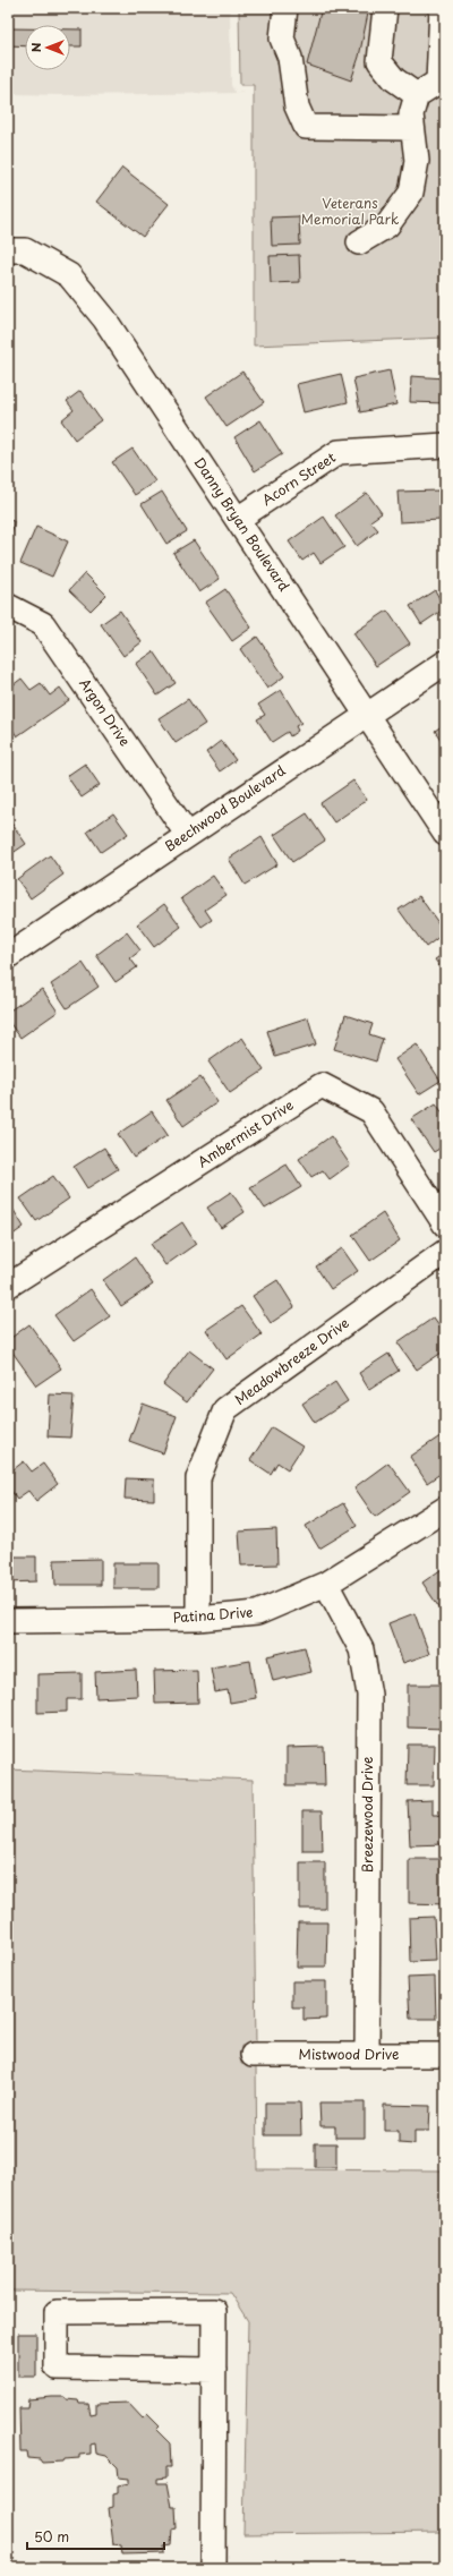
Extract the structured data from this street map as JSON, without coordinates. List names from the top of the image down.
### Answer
{
  "streets": {
    "street": [
      "Acorn Street",
      "Danny Bryan Boulevard",
      "Argon Drive",
      "Beechwood Boulevard",
      "Ambermist Drive",
      "Meadowbreeze Drive",
      "Patina Drive",
      "Breezewood Drive",
      "Mistwood Drive"
    ]
  },
  "crossings": [
    ["Acorn Street", "Danny Bryan Boulevard"],
    ["Danny Bryan Boulevard", "Beechwood Boulevard"],
    ["Argon Drive", "Beechwood Boulevard"],
    ["Meadowbreeze Drive", "Patina Drive"],
    ["Patina Drive", "Breezewood Drive"],
    ["Breezewood Drive", "Mistwood Drive"]
  ],
  "parks": ["Veterans Memorial Park"],
  "scale_bar": "50 m",
  "north": "left"
}
